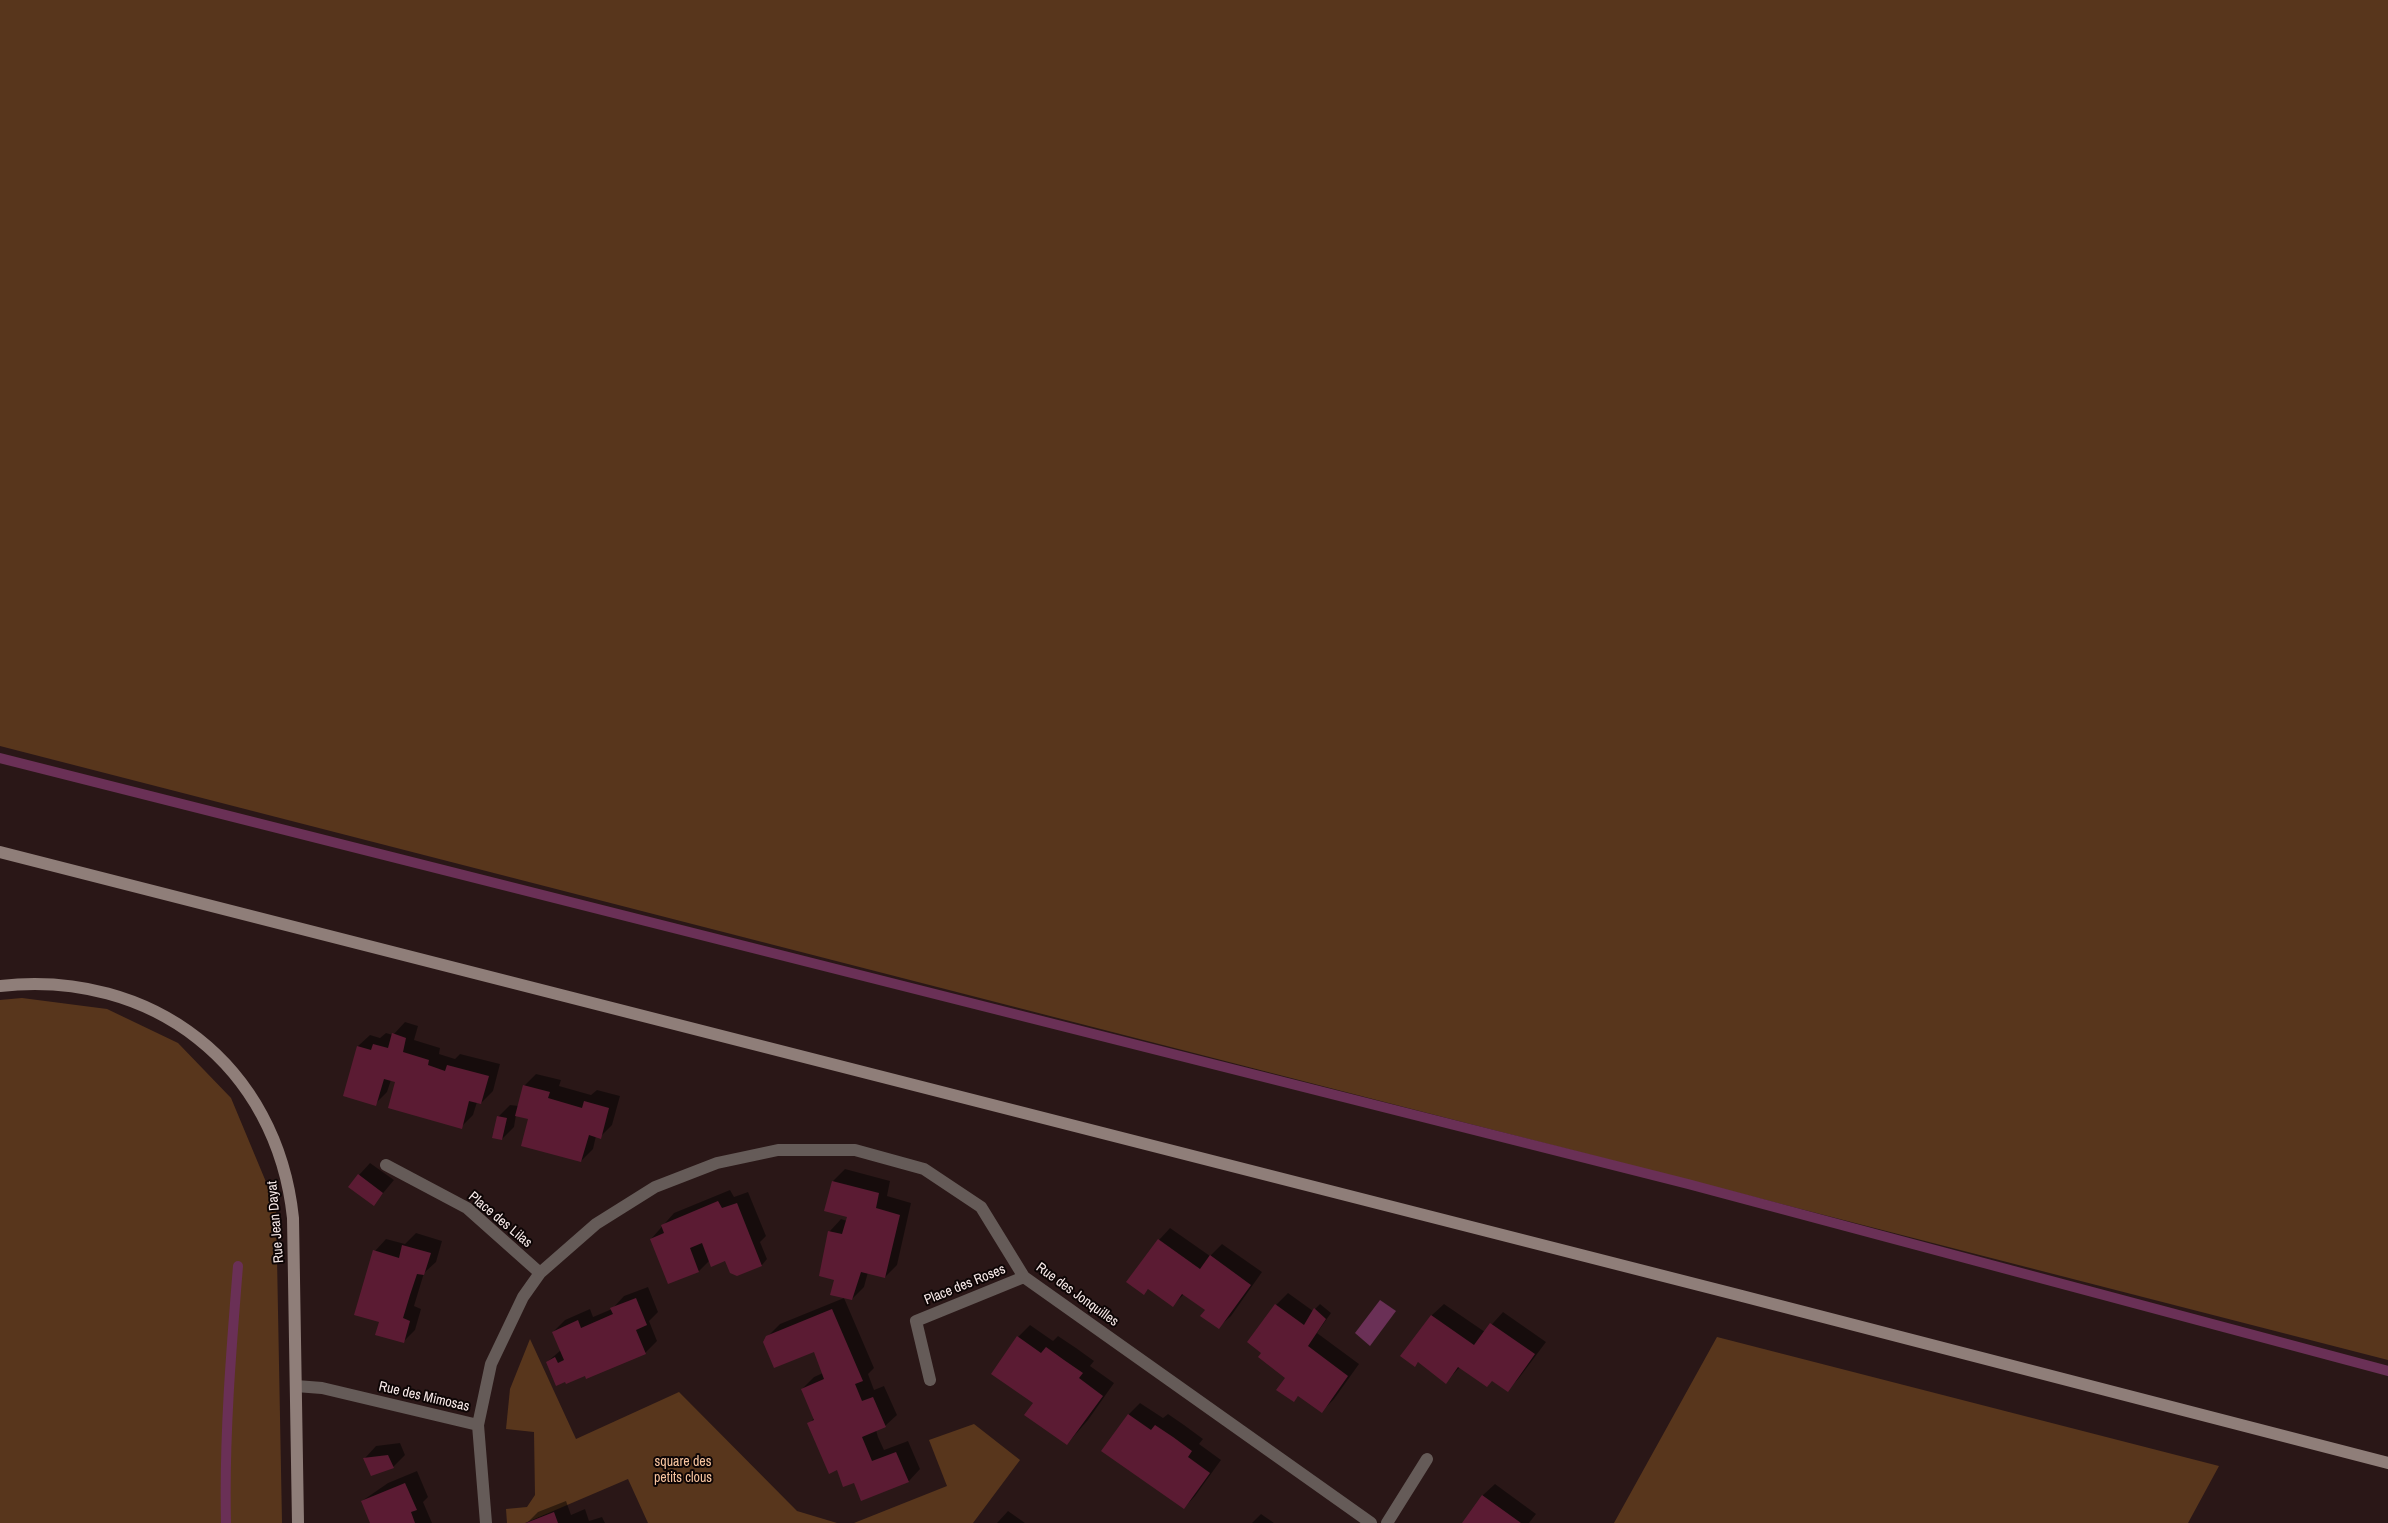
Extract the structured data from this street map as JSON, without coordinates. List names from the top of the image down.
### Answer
{
  "streets": {
    "main road": ["Rue Jean Dayat"],
    "street": [
      "Place des Lilas",
      "Place des Roses",
      "Rue des Jonquilles",
      "Rue des Mimosas"
    ]
  },
  "crossings": [
    ["Place des Lilas", "Rue des Jonquilles"],
    ["Rue Jean Dayat", "Rue des Mimosas"],
    ["Place des Roses", "Rue des Jonquilles"],
    ["Rue des Jonquilles", "Rue des Mimosas"]
  ],
  "parks": ["square des petits clous"]
}
